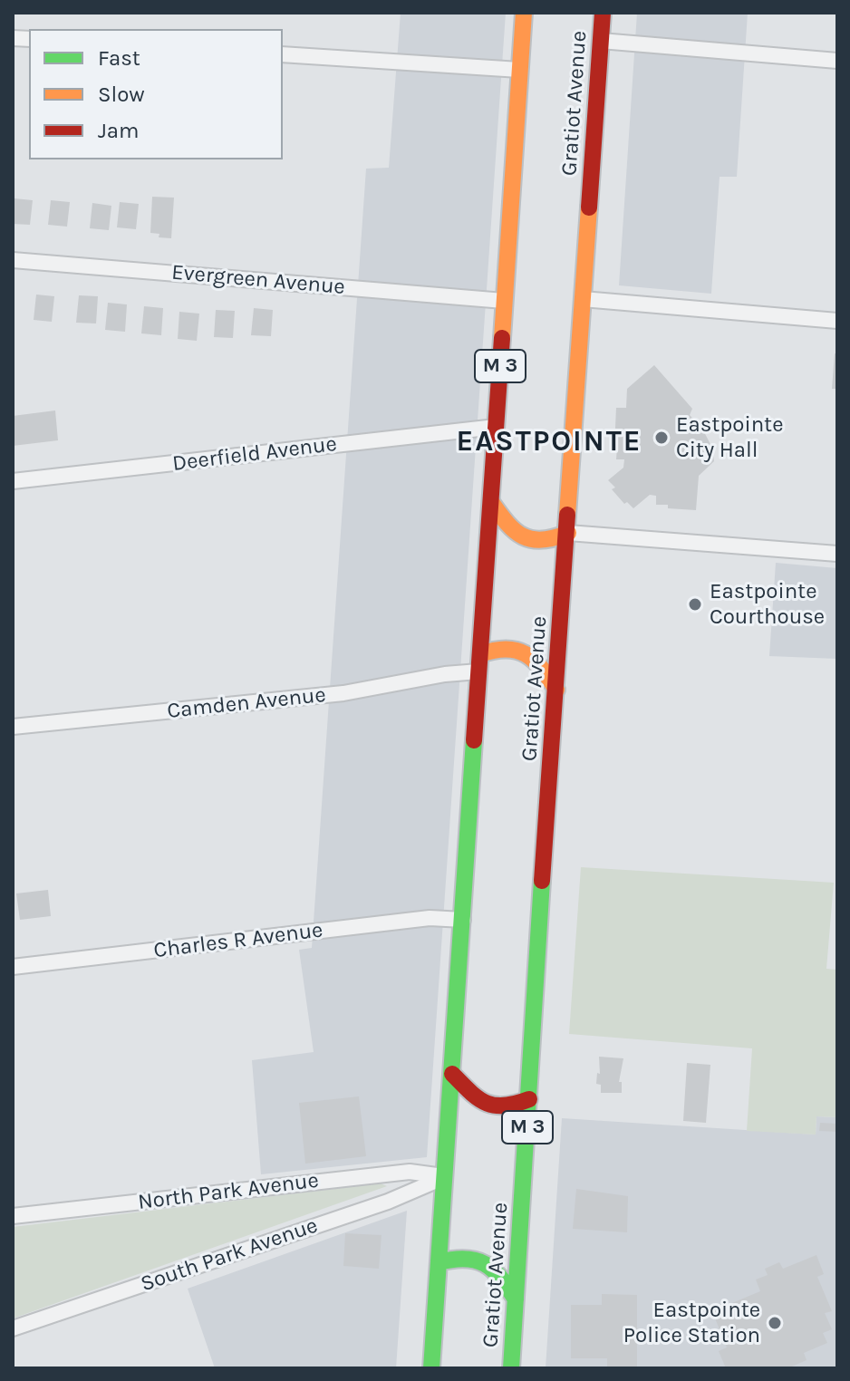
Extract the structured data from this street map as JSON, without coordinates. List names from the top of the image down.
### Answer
{
  "streets": {
    "main road": ["Gratiot Avenue", "M 3"],
    "street": [
      "Evergreen Avenue",
      "Deerfield Avenue",
      "Camden Avenue",
      "Charles R Avenue",
      "North Park Avenue",
      "South Park Avenue"
    ]
  },
  "crossings": [
    ["Evergreen Avenue", "M 3"],
    ["M 3", "Deerfield Avenue"],
    ["M 3", "Camden Avenue"],
    ["M 3", "Charles R Avenue"],
    ["M 3", "North Park Avenue"],
    ["M 3", "South Park Avenue"],
    ["North Park Avenue", "South Park Avenue"]
  ],
  "districts": ["EASTPOINTE"],
  "places": ["Eastpointe City Hall", "Eastpointe Courthouse", "Eastpointe Police Station"],
  "legend": ["Fast", "Slow", "Jam"]
}
